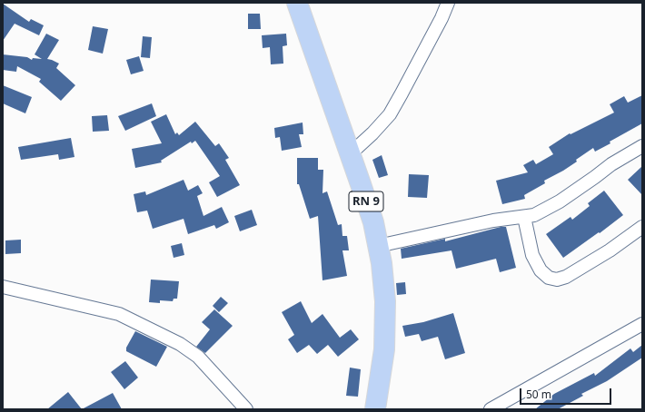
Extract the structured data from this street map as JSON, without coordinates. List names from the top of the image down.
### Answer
{
  "streets": {
    "main road": ["RN 9"]
  },
  "scale_bar": "50 m"
}
